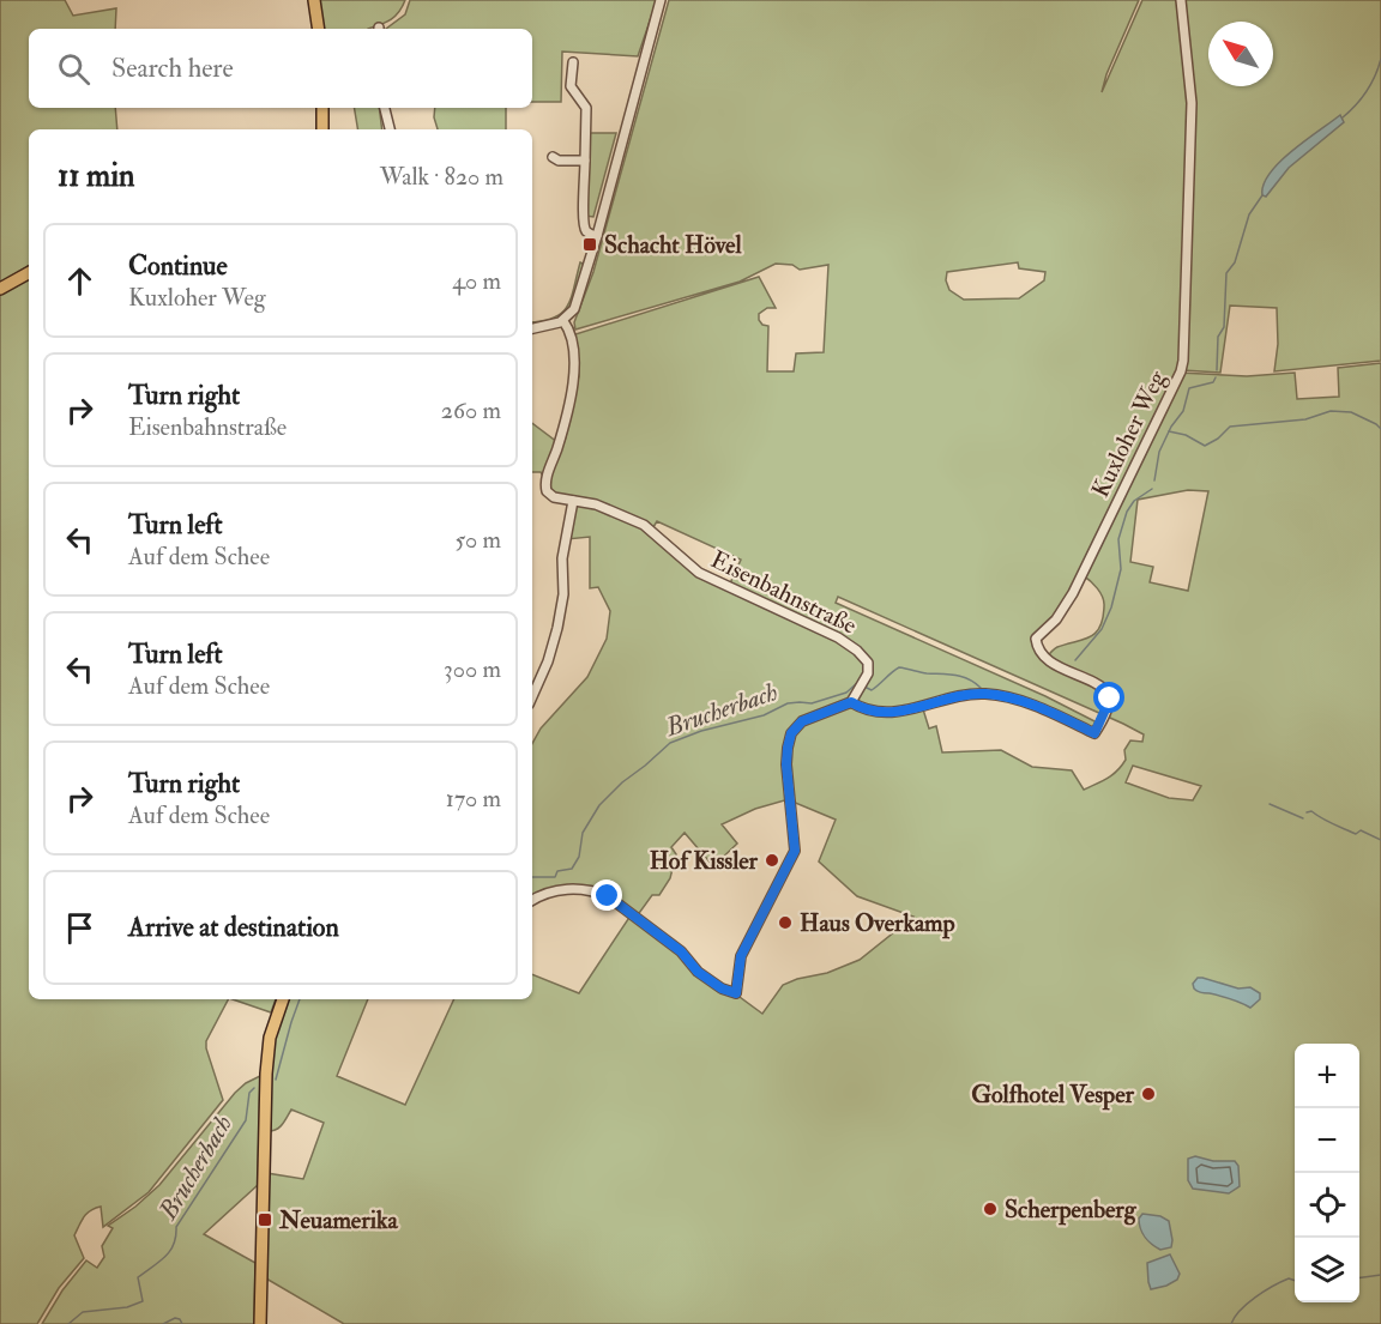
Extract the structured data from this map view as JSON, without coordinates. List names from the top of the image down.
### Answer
{
  "streets": {
    "street": ["Kuxloher Weg", "Eisenbahnstraße"]
  },
  "crossings": [
    ["Kuxloher Weg", "Eisenbahnstraße"]
  ],
  "water": ["Brucherbach"],
  "places": {
    "transit": ["Schacht Hövel", "Neuamerika"],
    "other": [
      "Hof Kissler",
      "Haus Overkamp",
      "Golfhotel Vesper",
      "Scherpenberg"
    ]
  },
  "north": "top left",
  "page": {
    "search": "Search here",
    "heading": ["11 min", "Walk · 820 m"],
    "list": [
      ["Continue", "Kuxloher Weg", "40 m"],
      ["Turn right", "Eisenbahnstraße", "260 m"],
      ["Turn left", "Auf dem Schee", "50 m"],
      ["Turn left", "Auf dem Schee", "300 m"],
      ["Turn right", "Auf dem Schee", "170 m"],
      "Arrive at destination"
    ],
    "map_buttons": ["+", "−"]
  }
}
